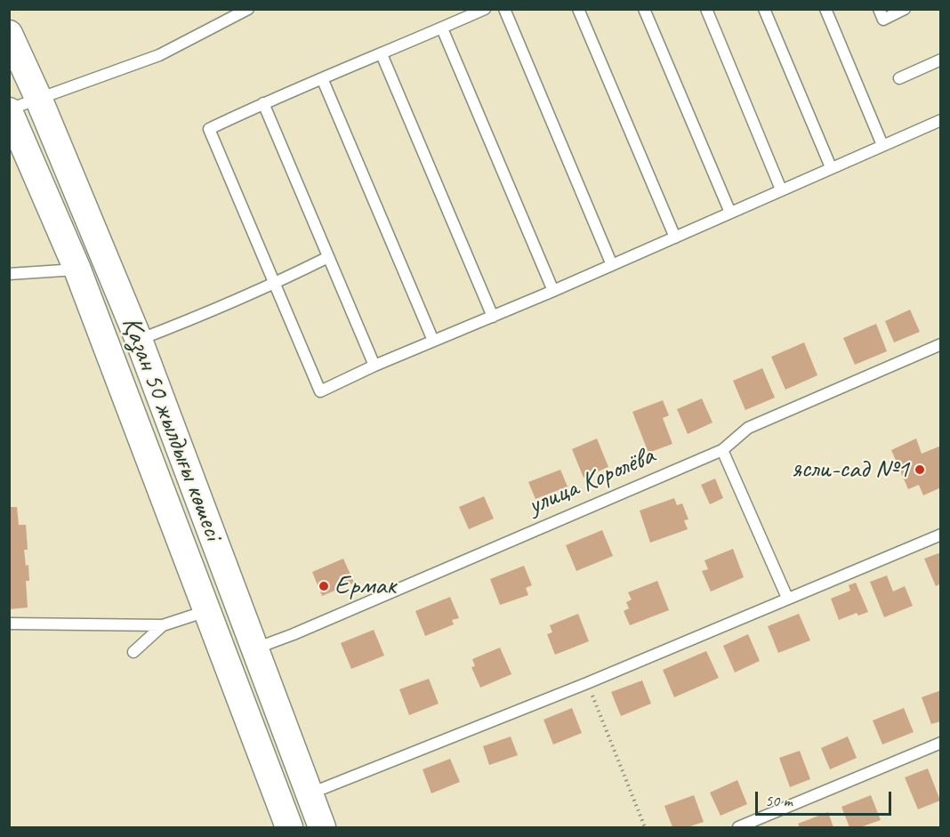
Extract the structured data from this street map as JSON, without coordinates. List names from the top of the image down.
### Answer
{
  "streets": {
    "street": ["Қазан 50 жылдығы көшесі"],
    "lane": ["улица Королёва"]
  },
  "crossings": [
    ["Қазан 50 жылдығы көшесі", "улица Королёва"]
  ],
  "places": ["ясли-сад №1", "Ермак"],
  "scale_bar": "50 m"
}
